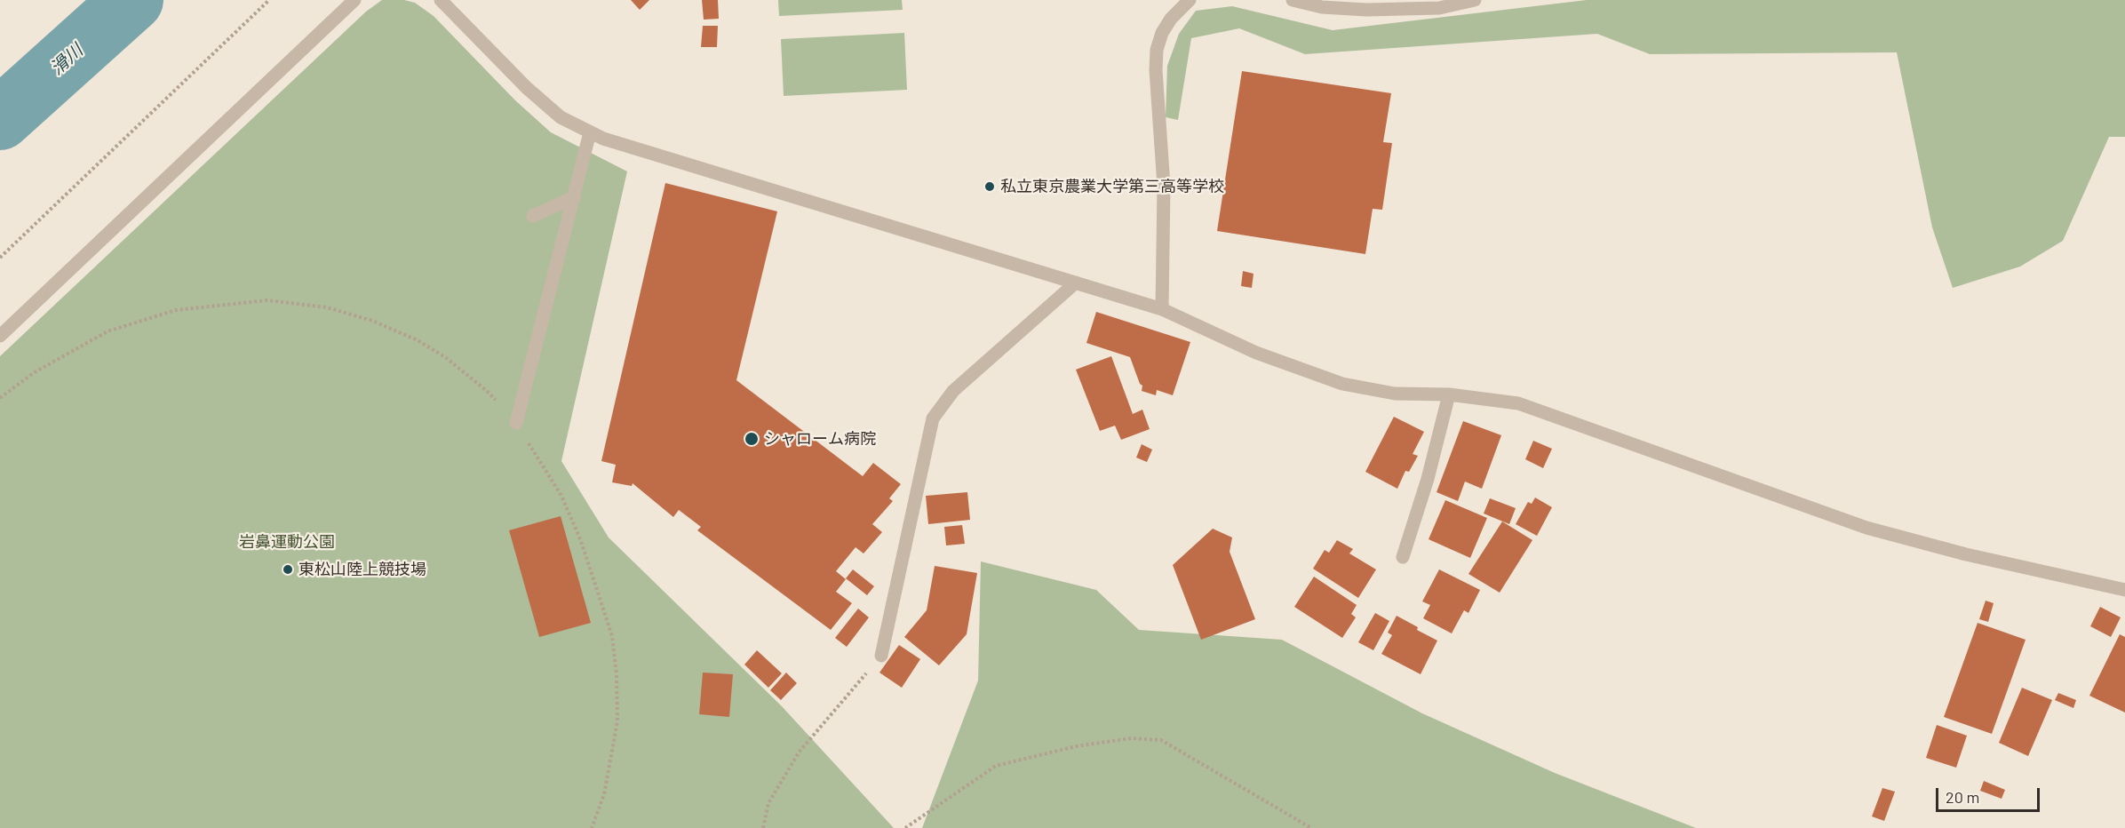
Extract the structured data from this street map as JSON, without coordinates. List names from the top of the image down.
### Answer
{
  "water": ["滑川"],
  "parks": ["岩鼻運動公園"],
  "places": ["私立東京農業大学第三高等学校", "シャローム病院", "東松山陸上競技場"],
  "scale_bar": "20 m"
}
